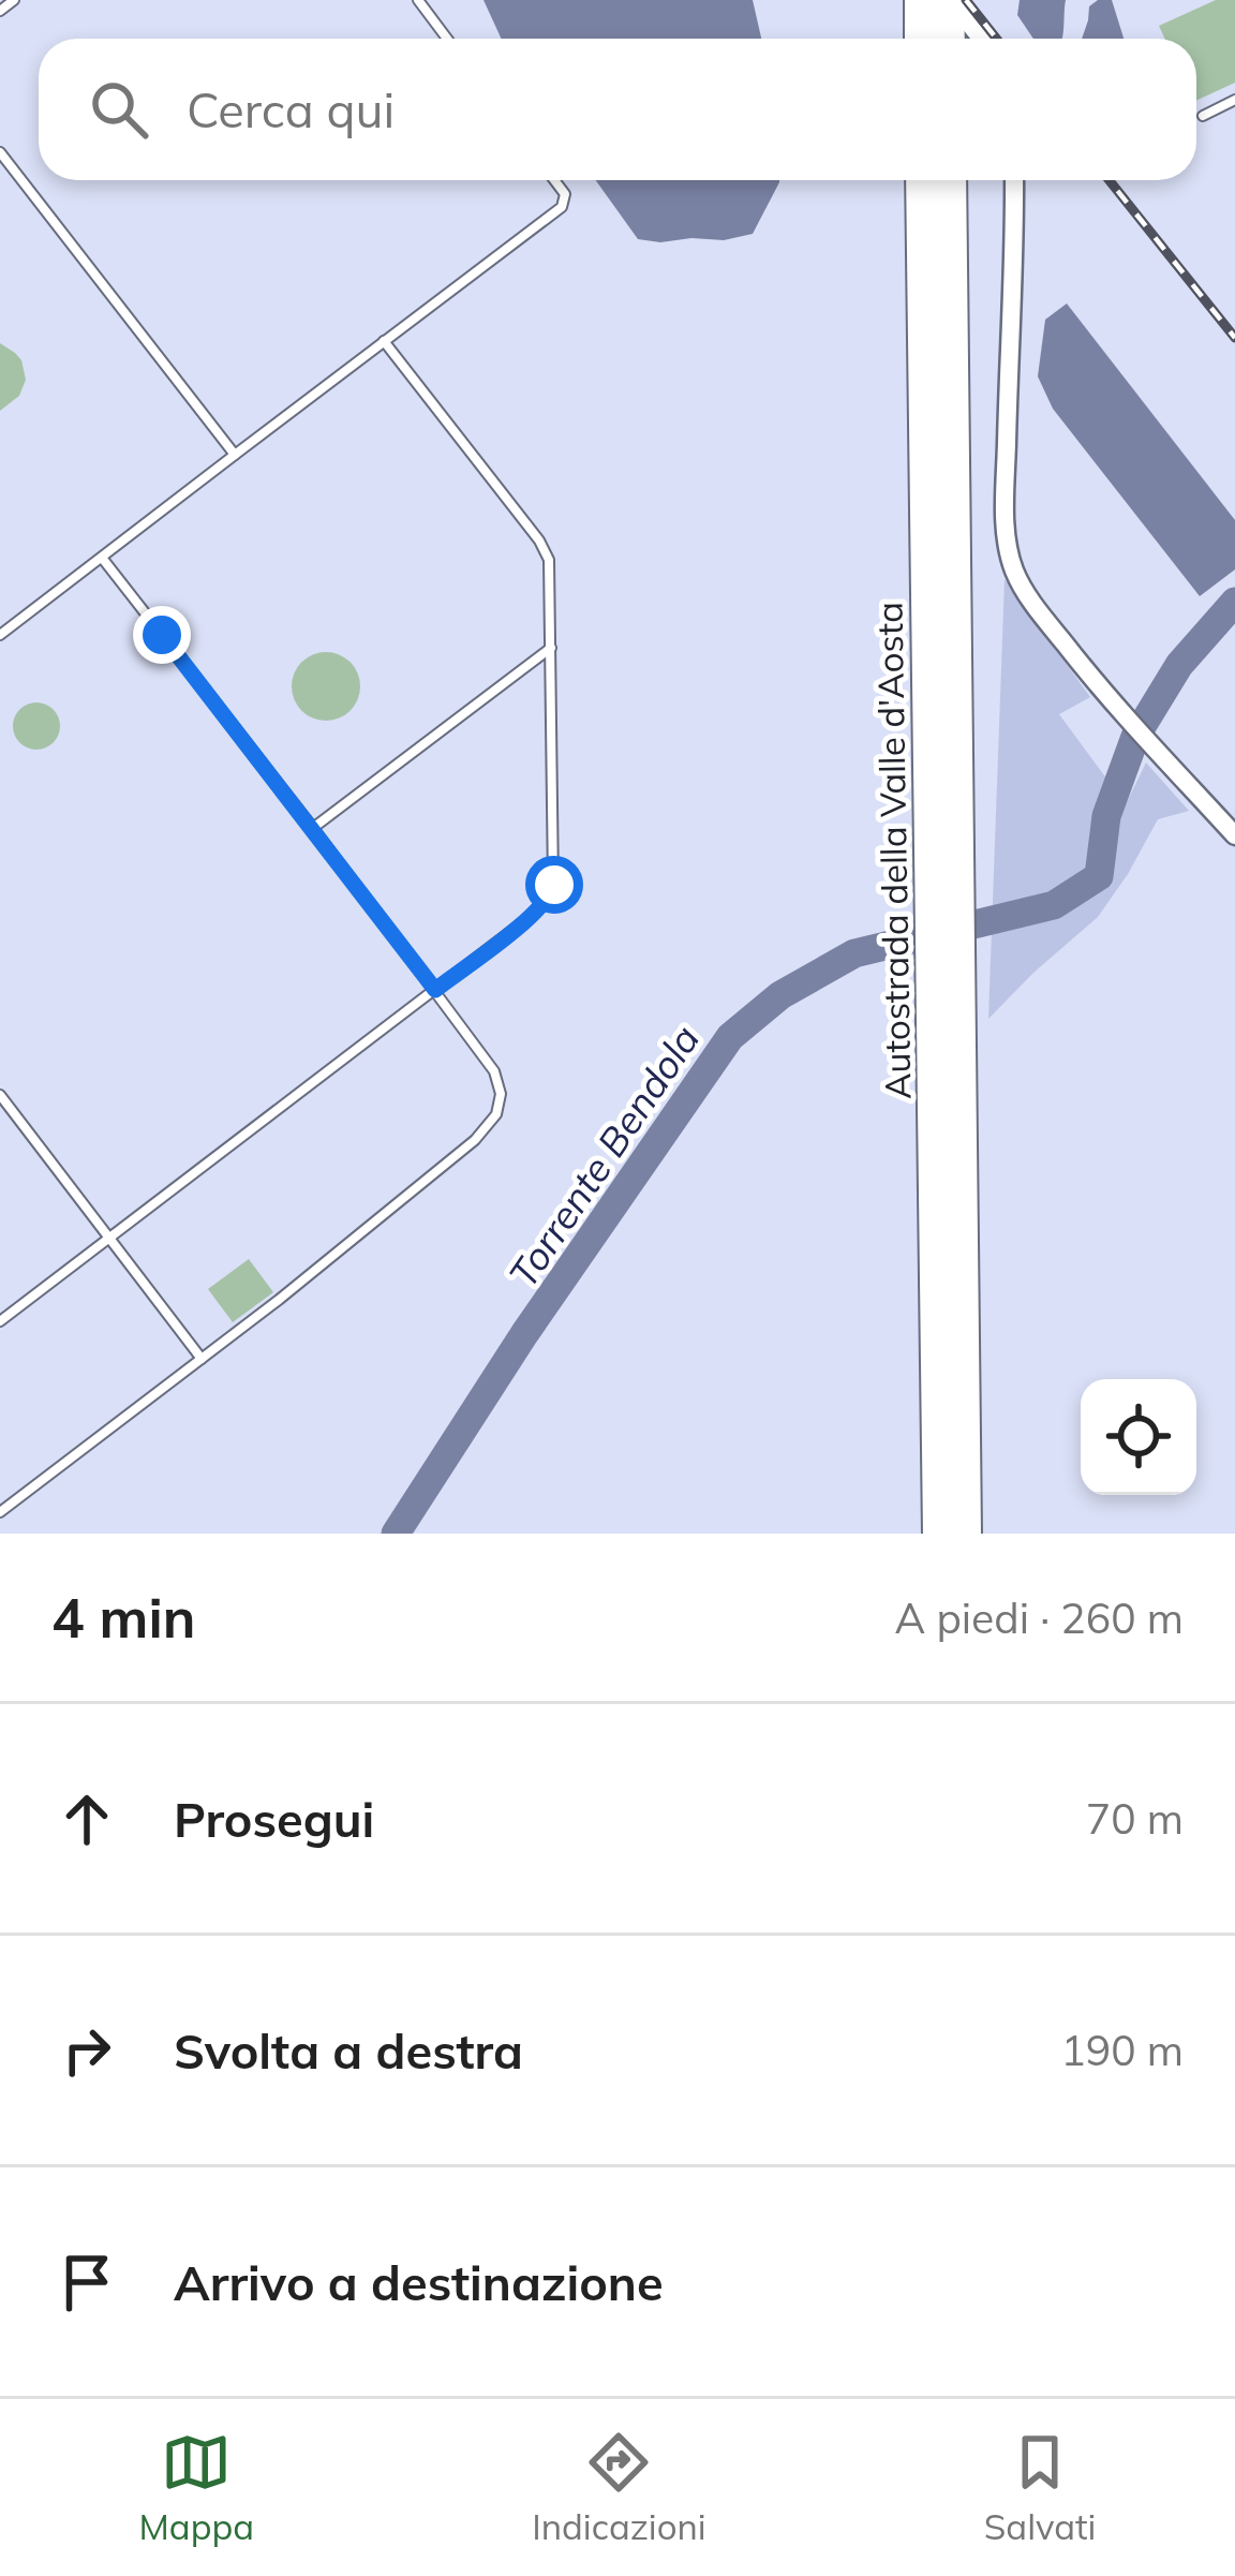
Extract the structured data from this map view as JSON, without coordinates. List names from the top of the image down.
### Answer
{
  "streets": {
    "highway": ["Autostrada della Valle d'Aosta"]
  },
  "water": ["Torrente Bendola"],
  "page": {
    "search": "Cerca qui",
    "heading": ["4 min", "A piedi · 260 m"],
    "list": [
      ["Prosegui", "70 m"],
      ["Svolta a destra", "190 m"],
      "Arrivo a destinazione"
    ],
    "nav": ["Mappa", "Indicazioni", "Salvati"]
  }
}
